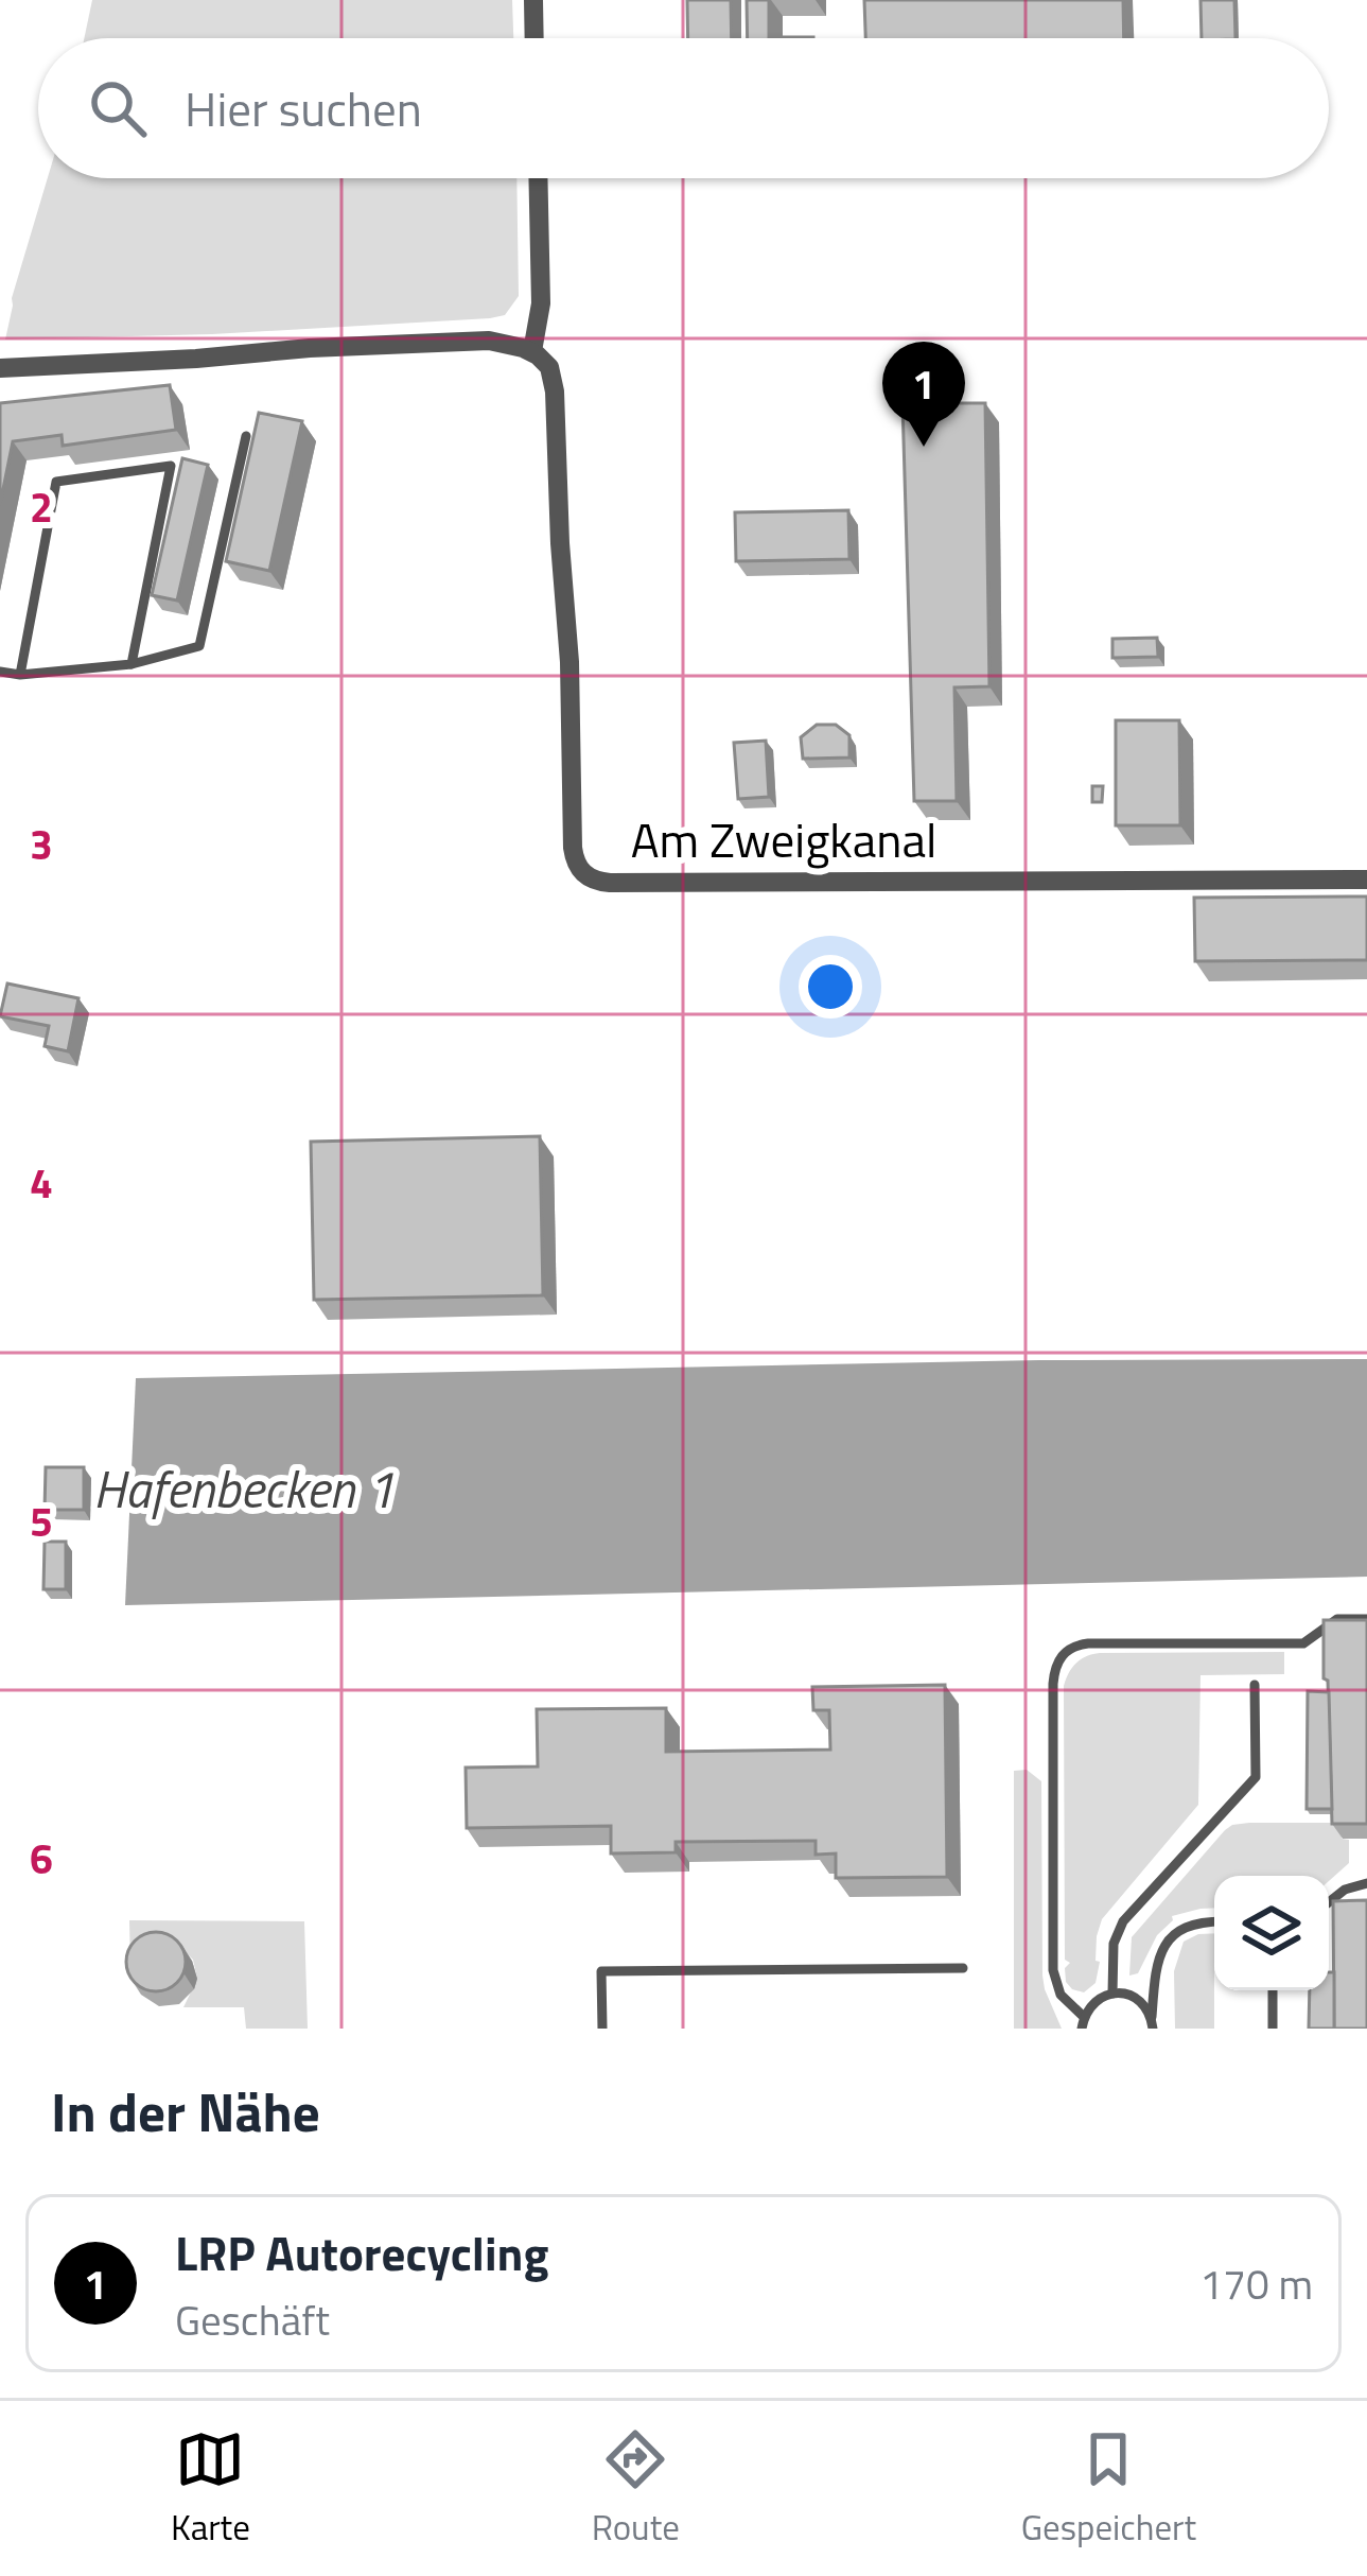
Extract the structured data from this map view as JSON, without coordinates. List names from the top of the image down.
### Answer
{
  "streets": {
    "street": ["Am Zweigkanal"]
  },
  "water": ["Hafenbecken 1"],
  "page": {
    "search": "Hier suchen",
    "pins": "1",
    "heading": "In der Nähe",
    "list": [
      {
        "mark": "1",
        "name": "LRP Autorecycling",
        "note": "Geschäft",
        "value": "170 m"
      }
    ],
    "nav": ["Karte", "Route", "Gespeichert"]
  },
  "grid": {
    "rows": [
      "2",
      "3",
      "4",
      "5",
      "6"
    ]
  }
}
